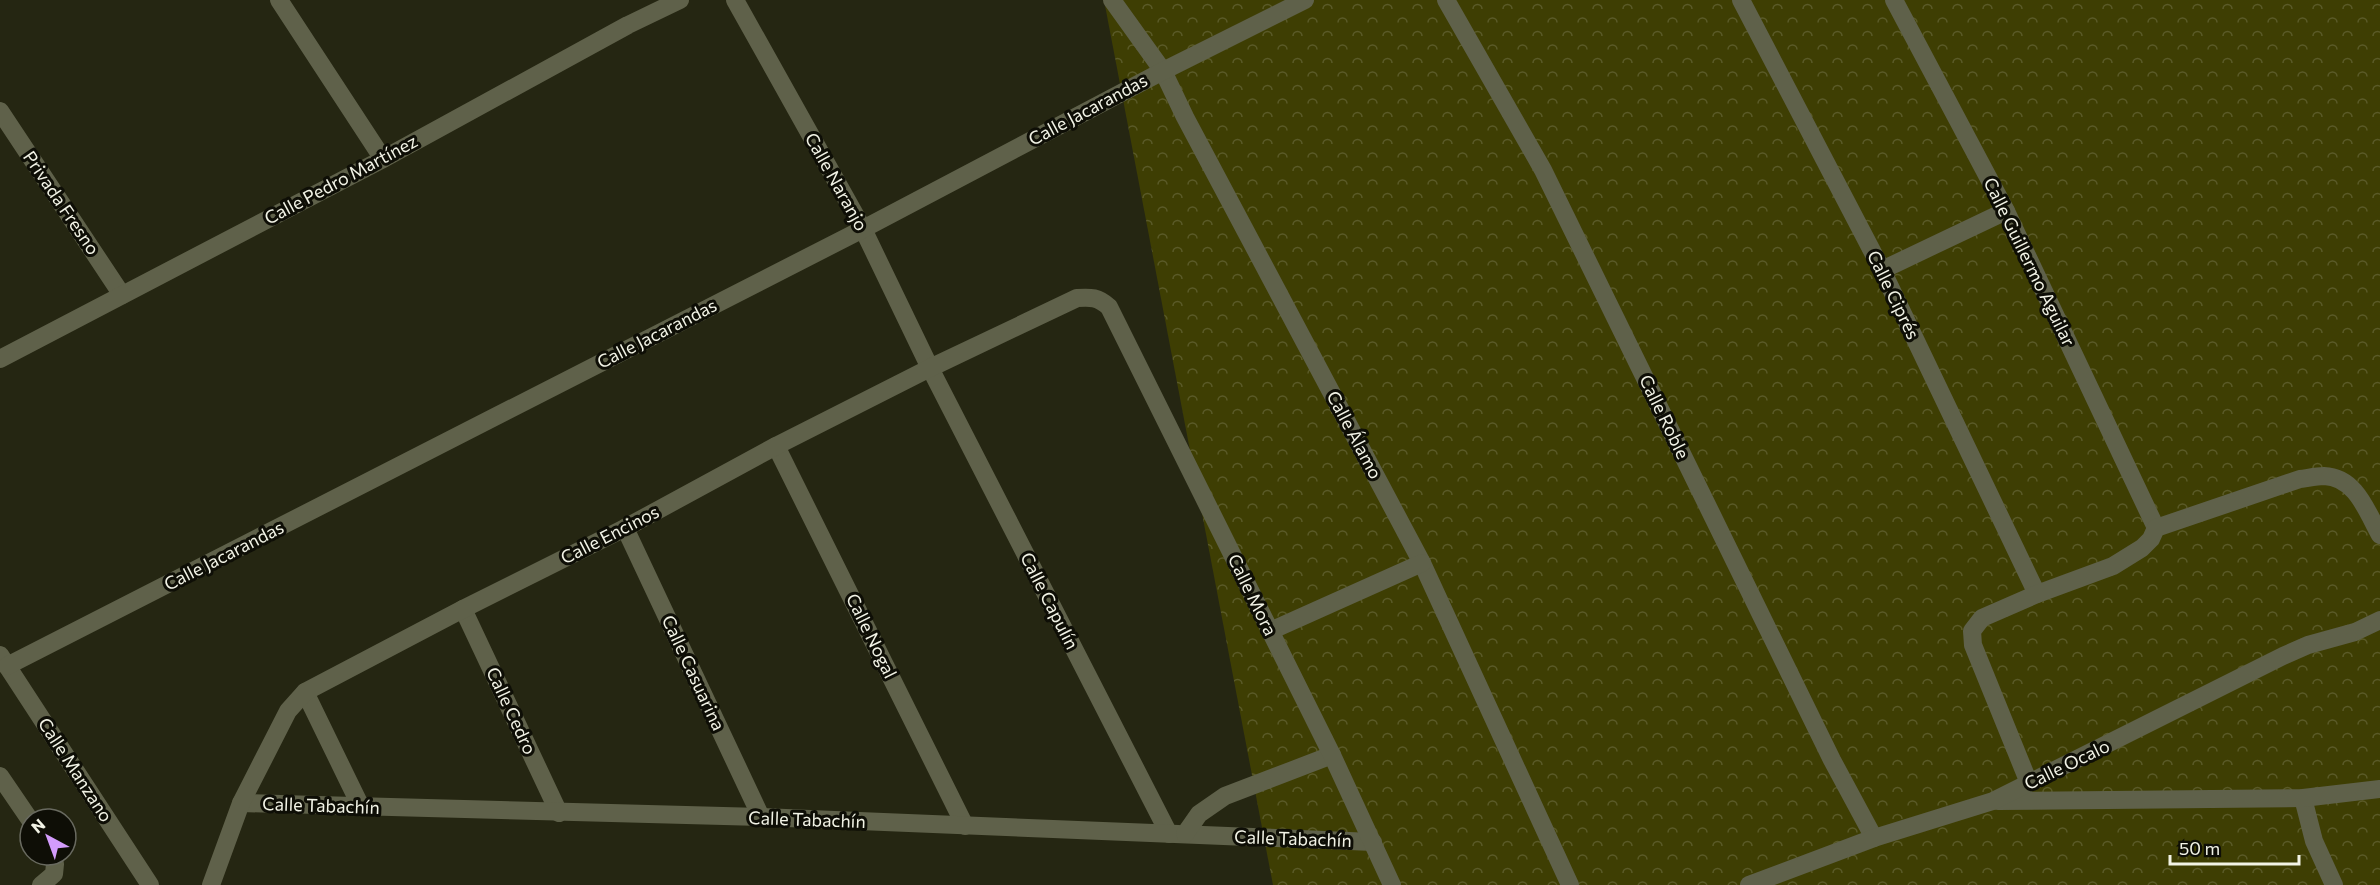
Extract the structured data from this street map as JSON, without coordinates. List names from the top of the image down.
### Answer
{
  "streets": {
    "street": [
      "Calle Jacarandas",
      "Calle Pedro Martínez",
      "Calle Naranjo",
      "Privada Fresno",
      "Calle Guillermo Aguilar",
      "Calle Ciprés",
      "Calle Roble",
      "Calle Álamo",
      "Calle Encinos",
      "Calle Mora",
      "Calle Capulín",
      "Calle Nogal",
      "Calle Casuarina",
      "Calle Cedro",
      "Calle Ocalo",
      "Calle Manzano",
      "Calle Tabachín"
    ]
  },
  "crossings": [
    ["Calle Jacarandas", "Calle Naranjo"],
    ["Calle Jacarandas", "Calle Álamo"],
    ["Calle Jacarandas", "Calle Manzano"],
    ["Calle Pedro Martínez", "Privada Fresno"],
    ["Calle Naranjo", "Calle Encinos"],
    ["Calle Naranjo", "Calle Capulín"],
    ["Calle Roble", "Calle Ocalo"],
    ["Calle Encinos", "Calle Mora"],
    ["Calle Encinos", "Calle Capulín"],
    ["Calle Encinos", "Calle Nogal"],
    ["Calle Encinos", "Calle Casuarina"],
    ["Calle Encinos", "Calle Cedro"],
    ["Calle Encinos", "Calle Tabachín"],
    ["Calle Mora", "Calle Tabachín"],
    ["Calle Capulín", "Calle Tabachín"],
    ["Calle Nogal", "Calle Tabachín"],
    ["Calle Casuarina", "Calle Tabachín"],
    ["Calle Cedro", "Calle Tabachín"]
  ],
  "scale_bar": "50 m",
  "north": "top left"
}
